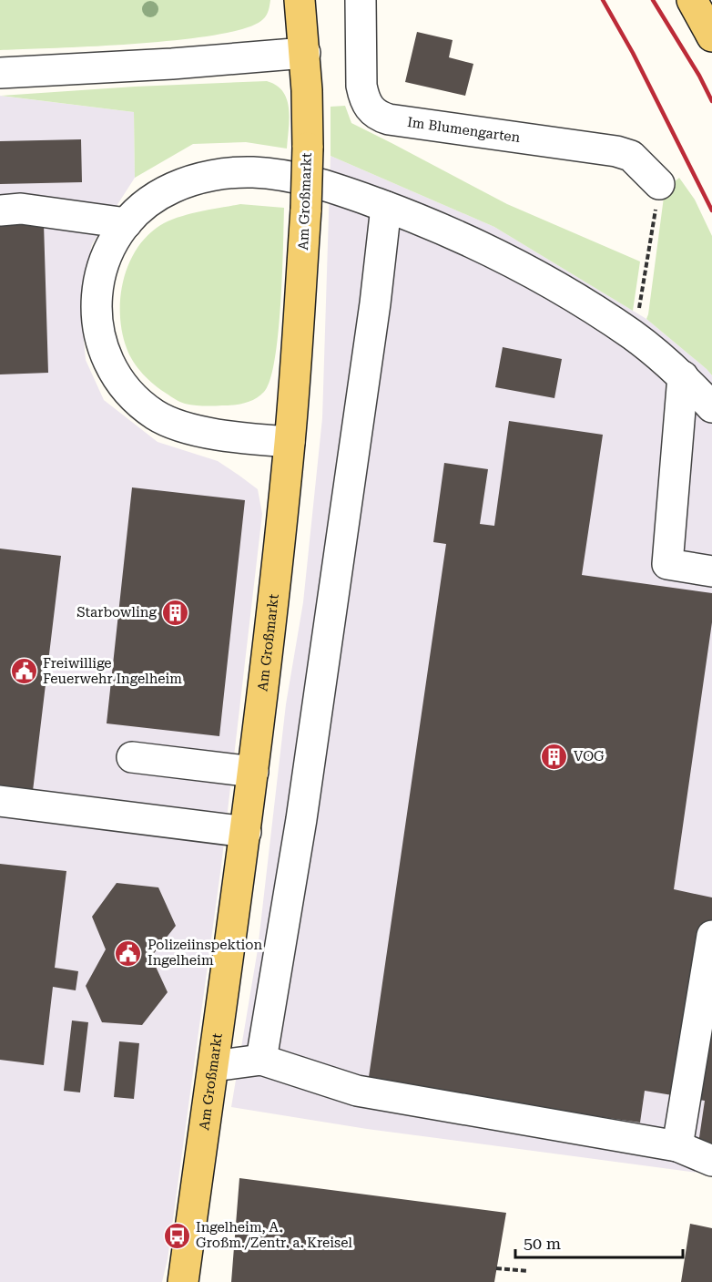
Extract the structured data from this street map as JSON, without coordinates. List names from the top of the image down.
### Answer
{
  "streets": {
    "main road": ["Am Großmarkt"],
    "street": ["Im Blumengarten"]
  },
  "places": {
    "building": ["Starbowling", "VOG"],
    "public building": ["Freiwillige Feuerwehr Ingelheim", "Polizeiinspektion Ingelheim"],
    "bus stop": ["Ingelheim, A. Großm./Zentr. a. Kreisel"]
  },
  "scale_bar": "50 m"
}
